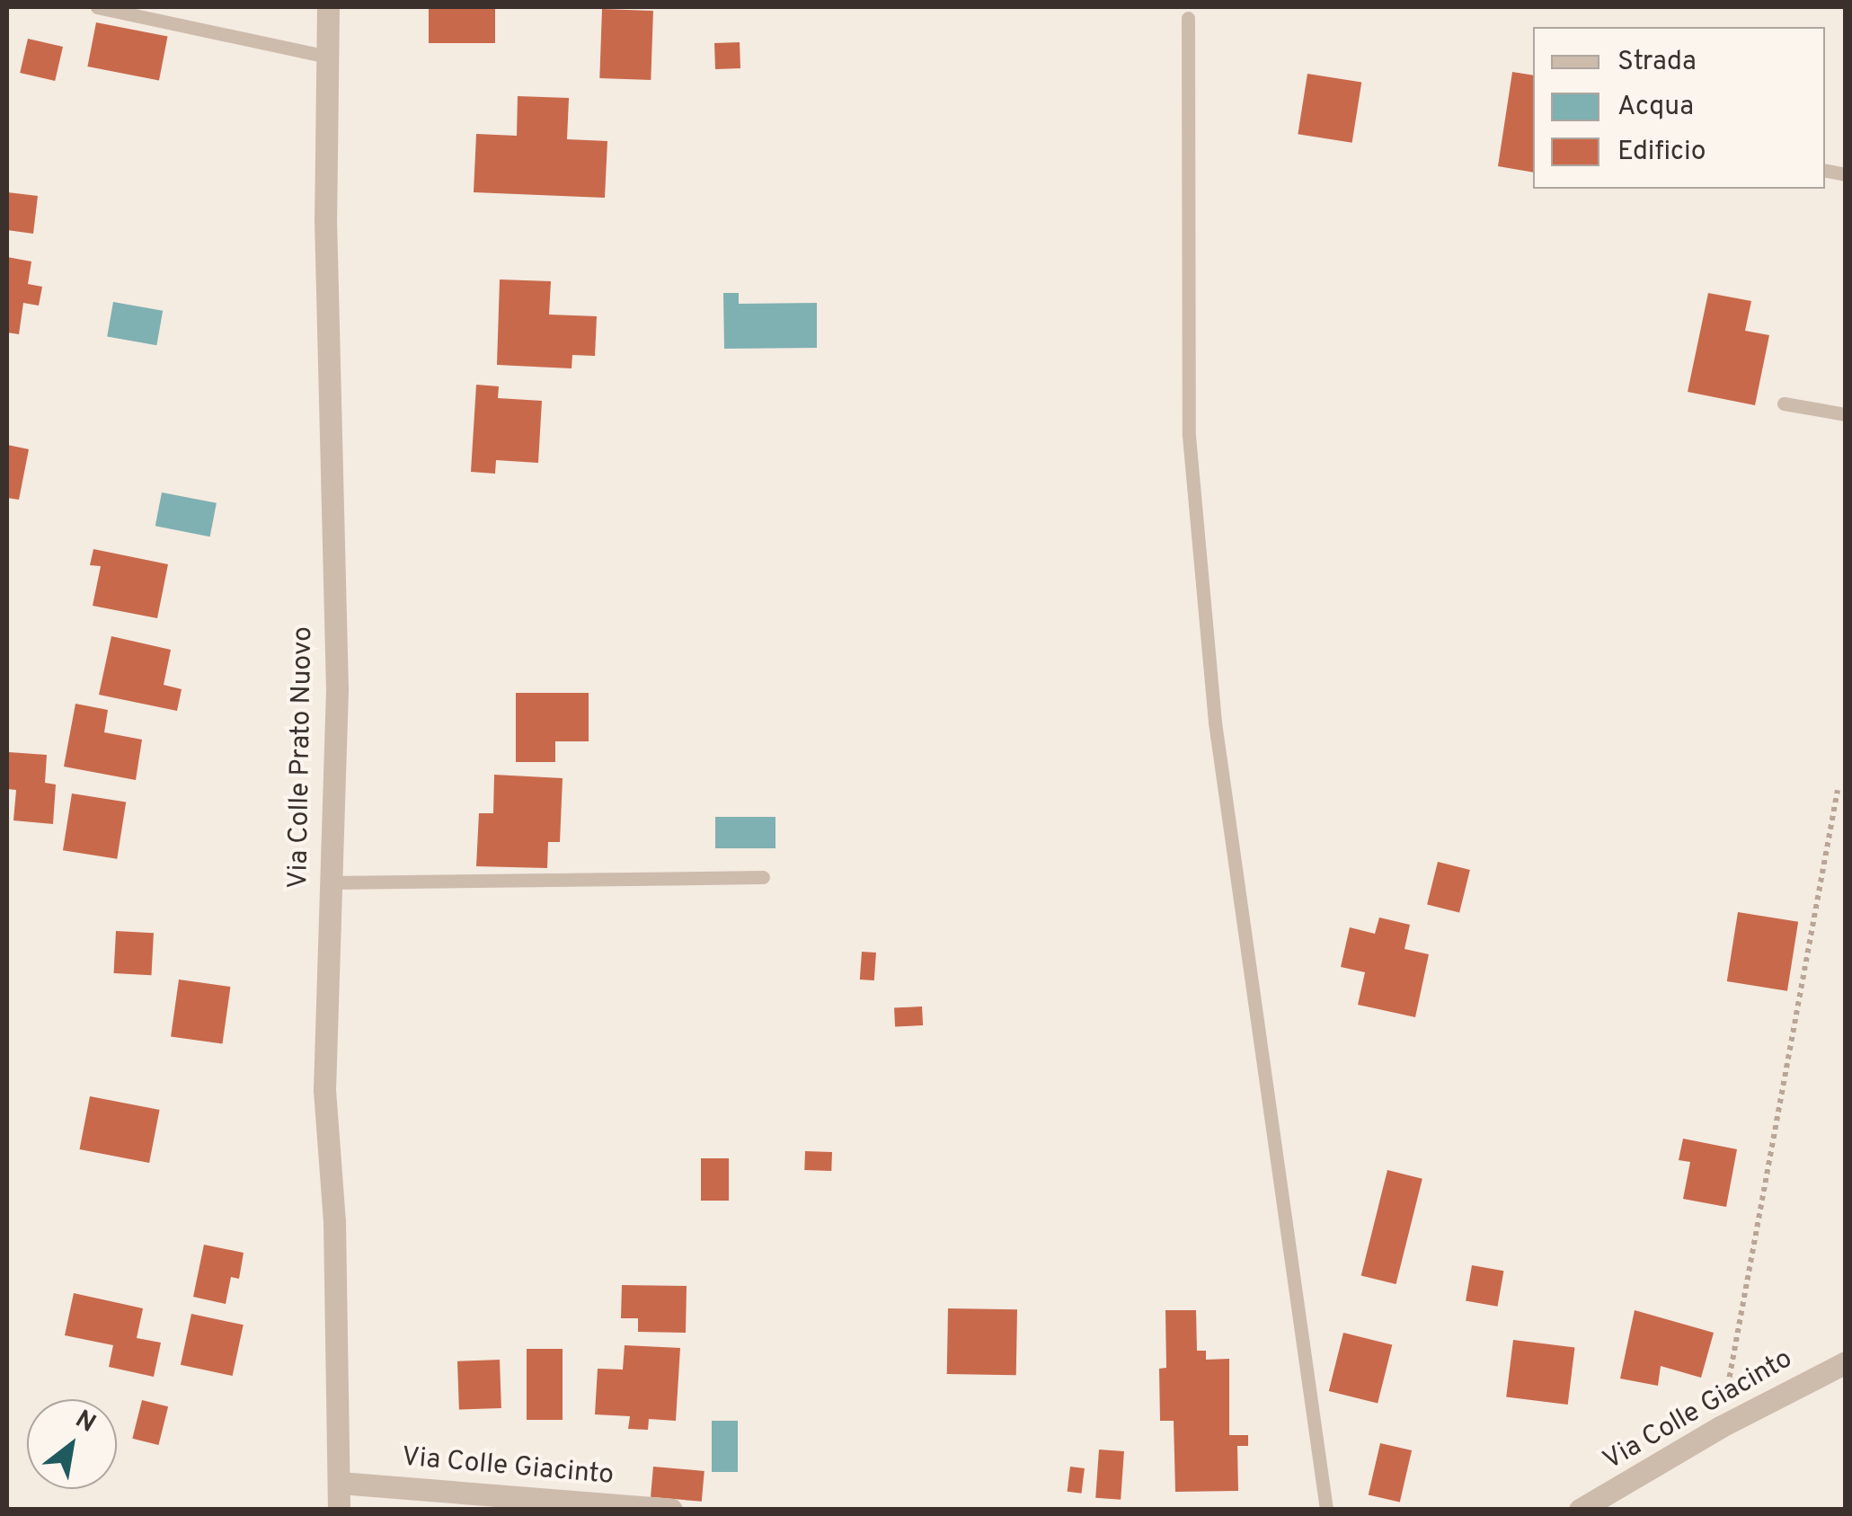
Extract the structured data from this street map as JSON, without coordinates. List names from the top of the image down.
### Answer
{
  "streets": {
    "street": ["Via Colle Prato Nuovo", "Via Colle Giacinto"]
  },
  "crossings": [
    ["Via Colle Prato Nuovo", "Via Colle Giacinto"]
  ],
  "legend": ["Strada", "Acqua", "Edificio"],
  "north": "top right"
}
